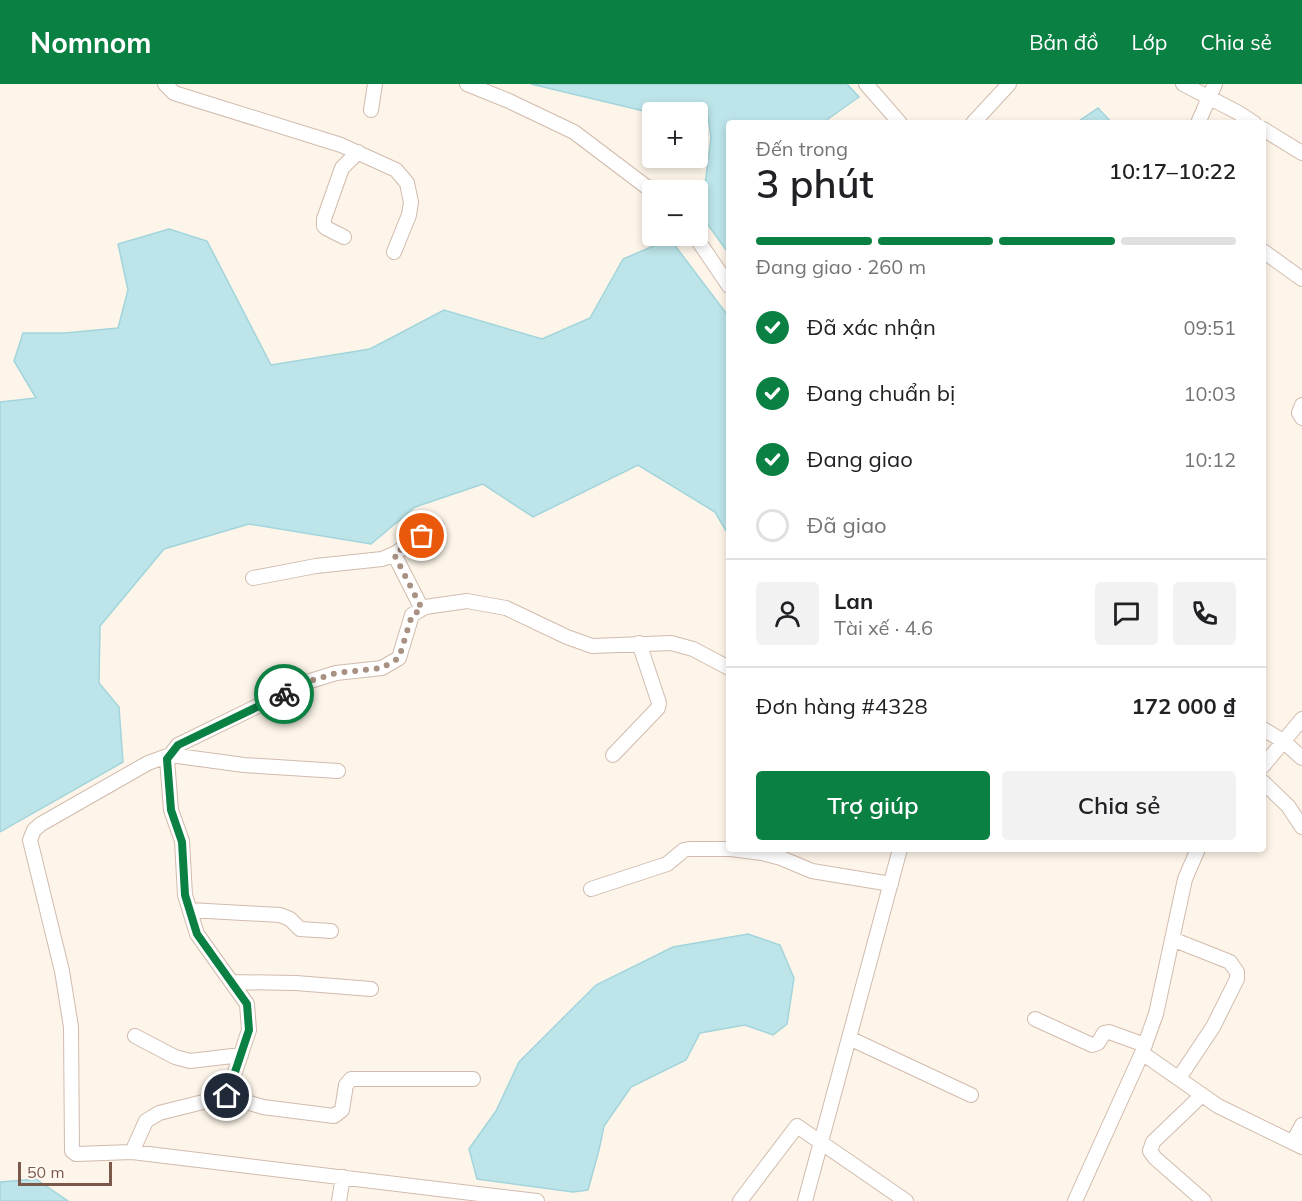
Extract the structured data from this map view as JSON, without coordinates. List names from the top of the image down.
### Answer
{
  "scale_bar": "50 m",
  "page": {
    "header": "Nomnom",
    "nav": ["Bản đồ", "Lớp", "Chia sẻ"],
    "map_buttons": ["+", "−"],
    "heading": ["3 phút", "Đến trong", "10:17–10:22"],
    "panel": [
      "Lan",
      "Tài xế · 4.6",
      "Đơn hàng #4328",
      "172 000 ₫"
    ],
    "bar": "Đang giao · 260 m",
    "list": [
      ["Đã xác nhận", "09:51"],
      ["Đang chuẩn bị", "10:03"],
      ["Đang giao", "10:12"],
      "Đã giao"
    ],
    "buttons": ["Trợ giúp", "Chia sẻ"],
    "scale": "50 m"
  }
}
